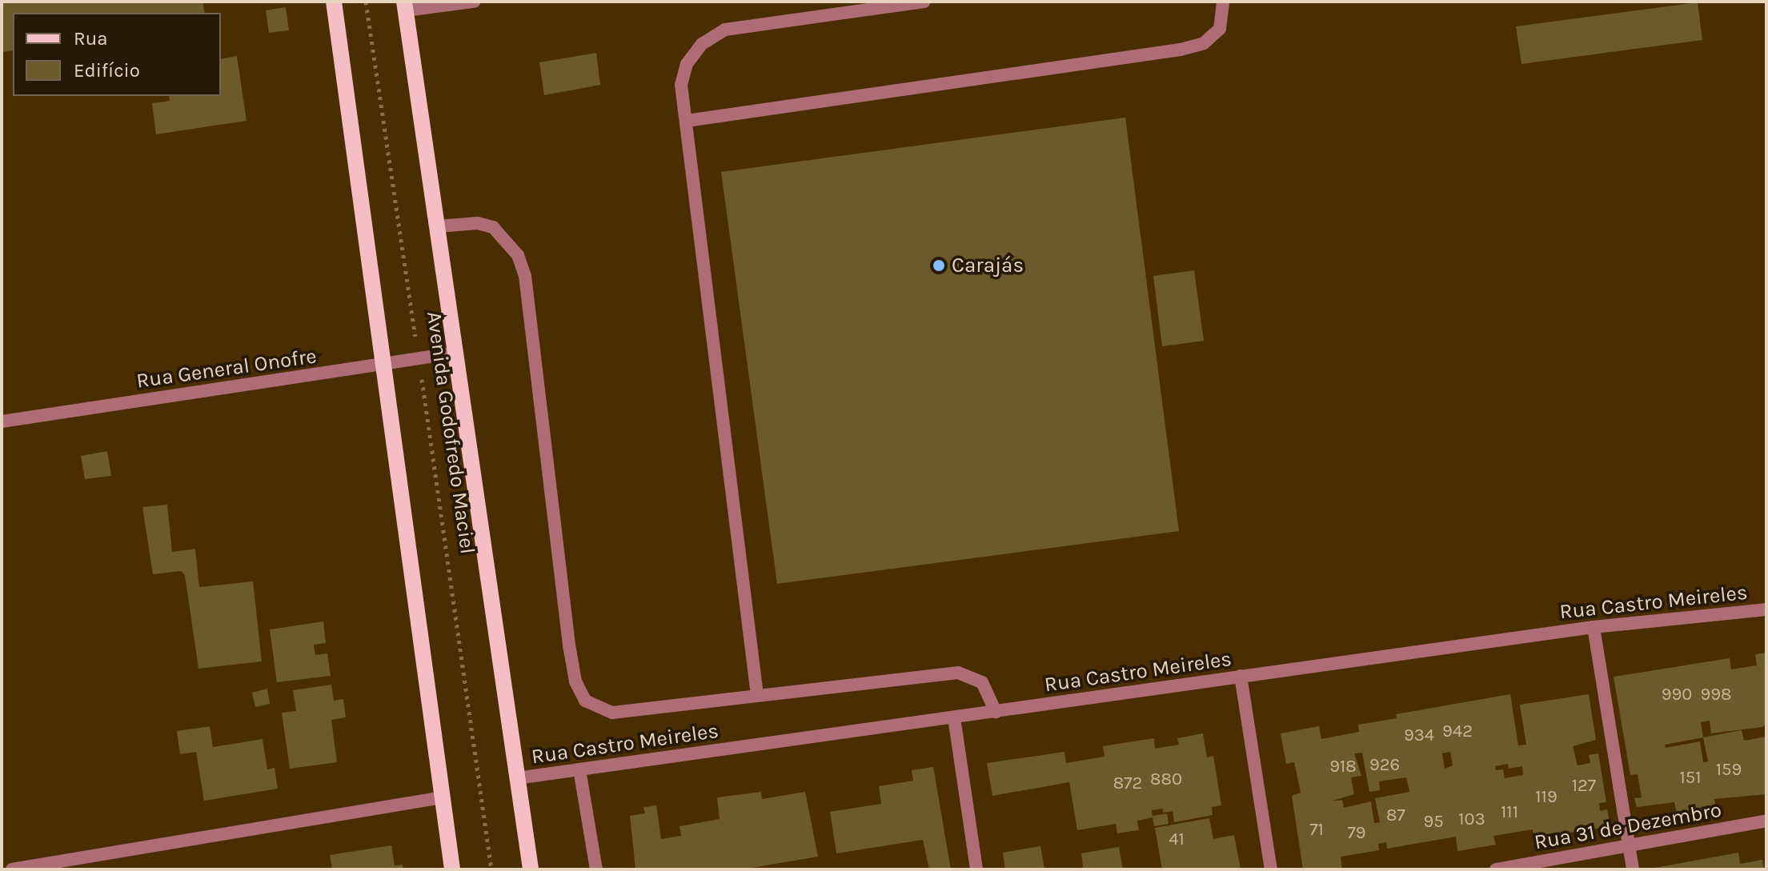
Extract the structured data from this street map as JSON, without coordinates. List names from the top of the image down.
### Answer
{
  "streets": {
    "main road": ["Avenida Godofredo Maciel"],
    "street": ["Rua General Onofre", "Rua Castro Meireles", "Rua 31 de Dezembro"]
  },
  "crossings": [
    ["Rua General Onofre", "Avenida Godofredo Maciel"],
    ["Avenida Godofredo Maciel", "Rua Castro Meireles"]
  ],
  "places": ["Carajás"],
  "house_numbers": [
    "990",
    "998",
    "942",
    "934",
    "926",
    "918",
    "159",
    "151",
    "880",
    "872",
    "127",
    "119",
    "111",
    "87",
    "103",
    "95",
    "71",
    "79",
    "41"
  ],
  "legend": ["Rua", "Edifício"]
}
